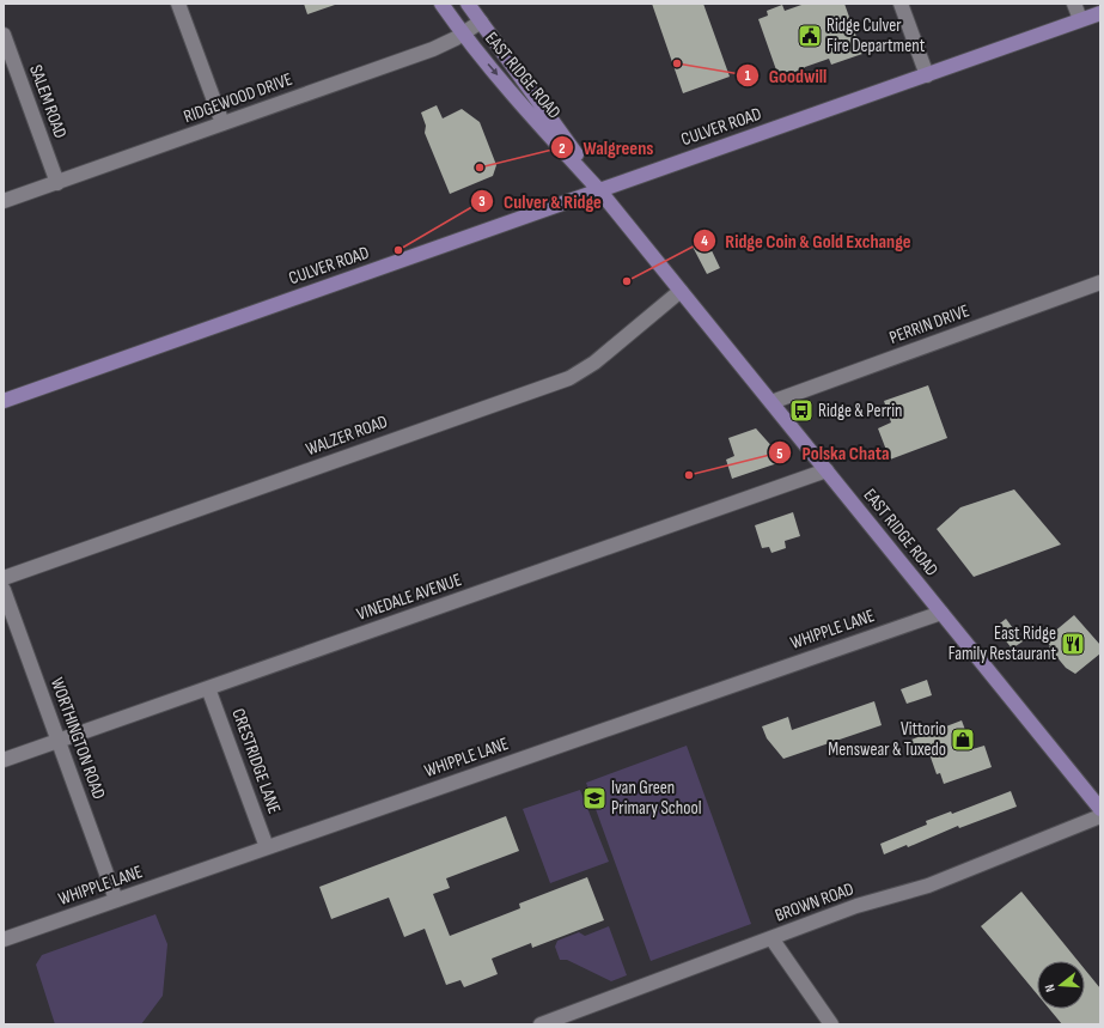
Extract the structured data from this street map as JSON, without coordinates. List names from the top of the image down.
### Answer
{
  "streets": {
    "main road": ["EAST RIDGE ROAD", "CULVER ROAD"],
    "street": [
      "RIDGEWOOD DRIVE",
      "SALEM ROAD",
      "PERRIN DRIVE",
      "WALZER ROAD",
      "VINEDALE AVENUE",
      "WHIPPLE LANE",
      "WORTHINGTON ROAD",
      "CRESTRIDGE LANE",
      "BROWN ROAD"
    ]
  },
  "crossings": [
    ["EAST RIDGE ROAD", "RIDGEWOOD DRIVE"],
    ["EAST RIDGE ROAD", "CULVER ROAD"],
    ["EAST RIDGE ROAD", "PERRIN DRIVE"],
    ["EAST RIDGE ROAD", "WALZER ROAD"],
    ["EAST RIDGE ROAD", "VINEDALE AVENUE"],
    ["EAST RIDGE ROAD", "WHIPPLE LANE"],
    ["RIDGEWOOD DRIVE", "SALEM ROAD"],
    ["VINEDALE AVENUE", "WORTHINGTON ROAD"],
    ["VINEDALE AVENUE", "CRESTRIDGE LANE"],
    ["WHIPPLE LANE", "WORTHINGTON ROAD"],
    ["WHIPPLE LANE", "CRESTRIDGE LANE"]
  ],
  "places": {
    "public building": ["Ridge Culver Fire Department"],
    "other": [
      "Goodwill",
      "Walgreens",
      "Culver & Ridge",
      "Ridge Coin & Gold Exchange",
      "Polska Chata"
    ],
    "bus stop": ["Ridge & Perrin"],
    "restaurant": ["East Ridge Family Restaurant"],
    "shop": ["Vittorio Menswear & Tuxedo"],
    "school or university": ["Ivan Green Primary School"]
  },
  "north": "left"
}
